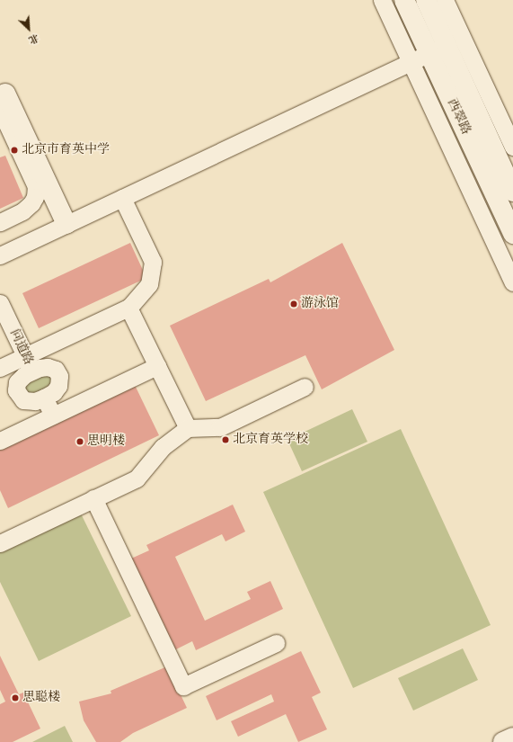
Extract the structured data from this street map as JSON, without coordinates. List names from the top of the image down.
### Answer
{
  "streets": {
    "main road": ["西翠路"],
    "street": ["问道路"]
  },
  "places": [
    "北京市育英中学",
    "游泳馆",
    "北京育英学校",
    "思明楼",
    "思聪楼"
  ],
  "north": "bottom right"
}
